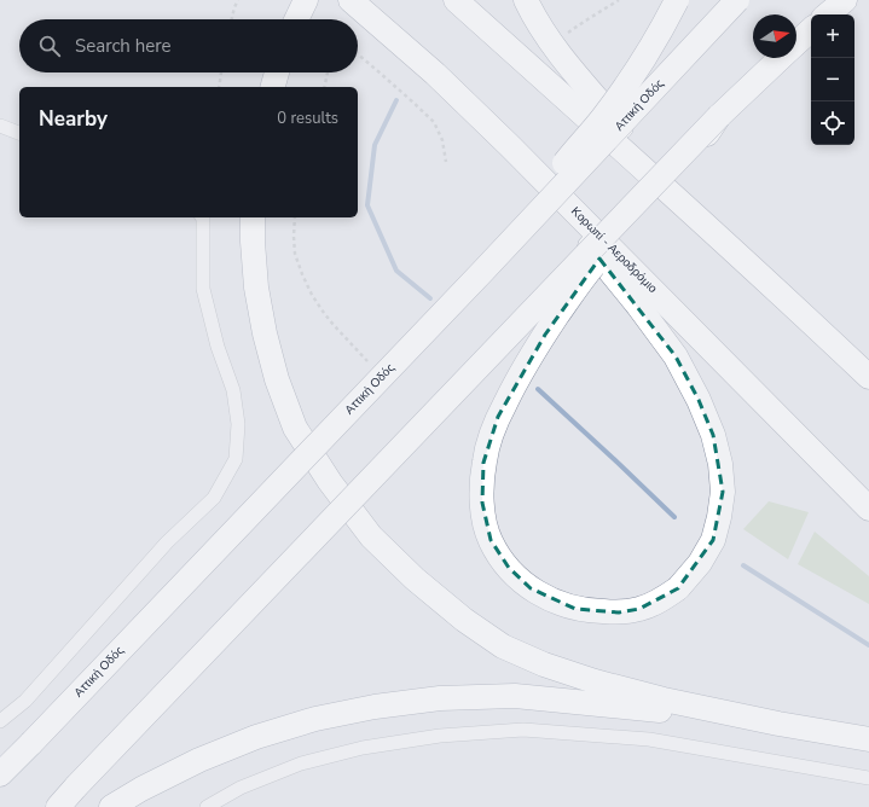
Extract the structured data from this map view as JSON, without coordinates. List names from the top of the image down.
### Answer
{
  "streets": {
    "highway": ["Αττική Οδός", "Κορωπί - Αεροδρόμιο"]
  },
  "north": "right",
  "page": {
    "map_buttons": ["+", "−"],
    "search": "Search here",
    "heading": ["Nearby", "0 results"]
  }
}
